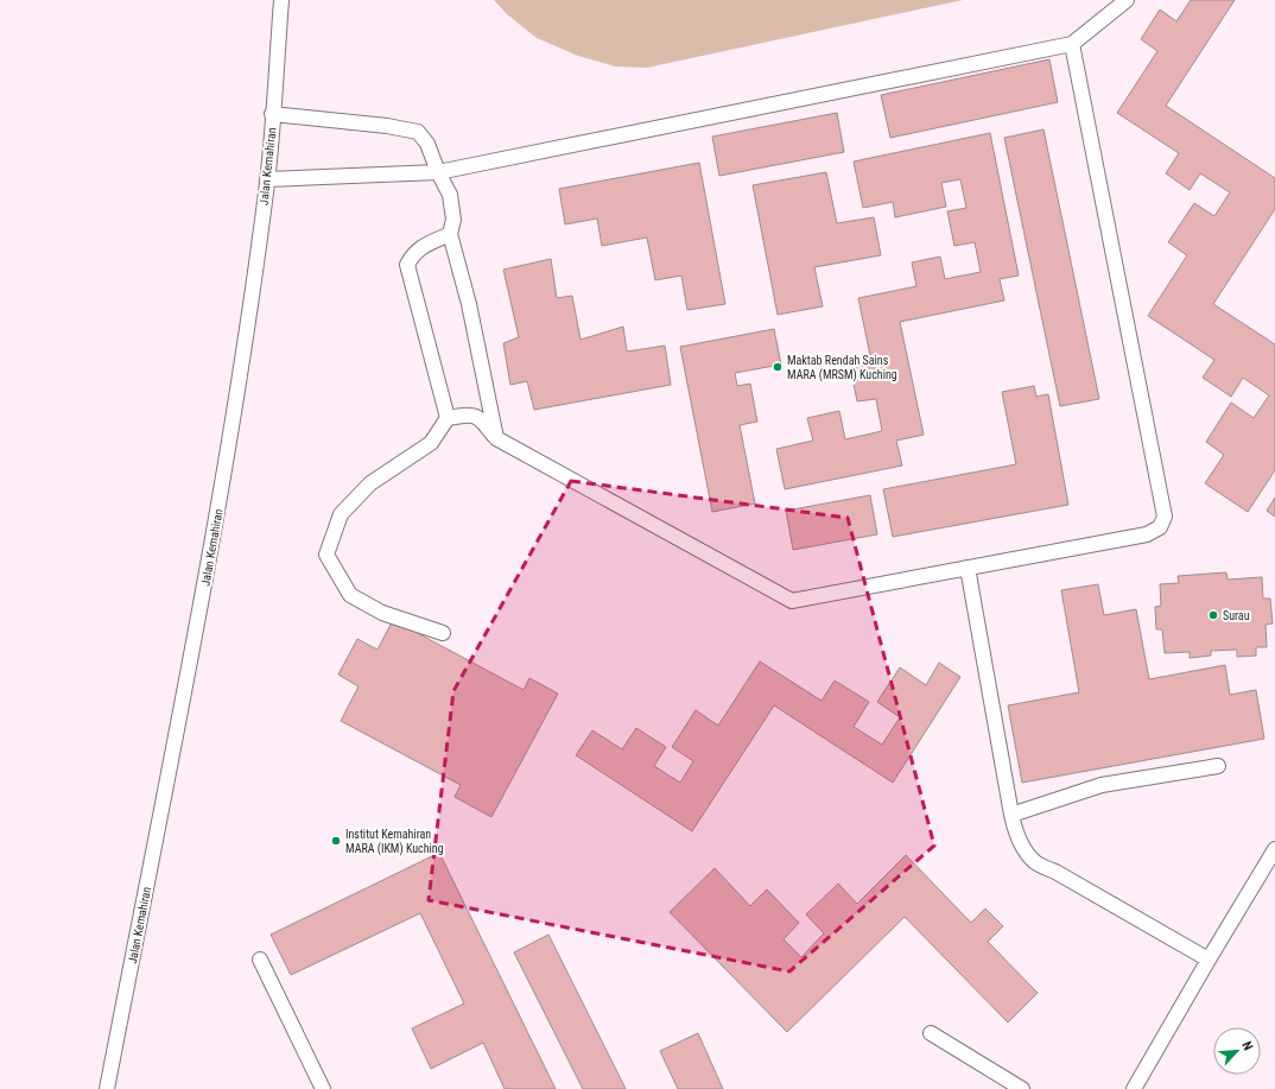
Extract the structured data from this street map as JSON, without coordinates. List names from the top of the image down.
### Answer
{
  "streets": {
    "lane": ["Jalan Kemahiran"]
  },
  "places": ["Maktab Rendah Sains MARA (MRSM) Kuching", "Surau", "Institut Kemahiran MARA (IKM) Kuching"],
  "north": "top right"
}
